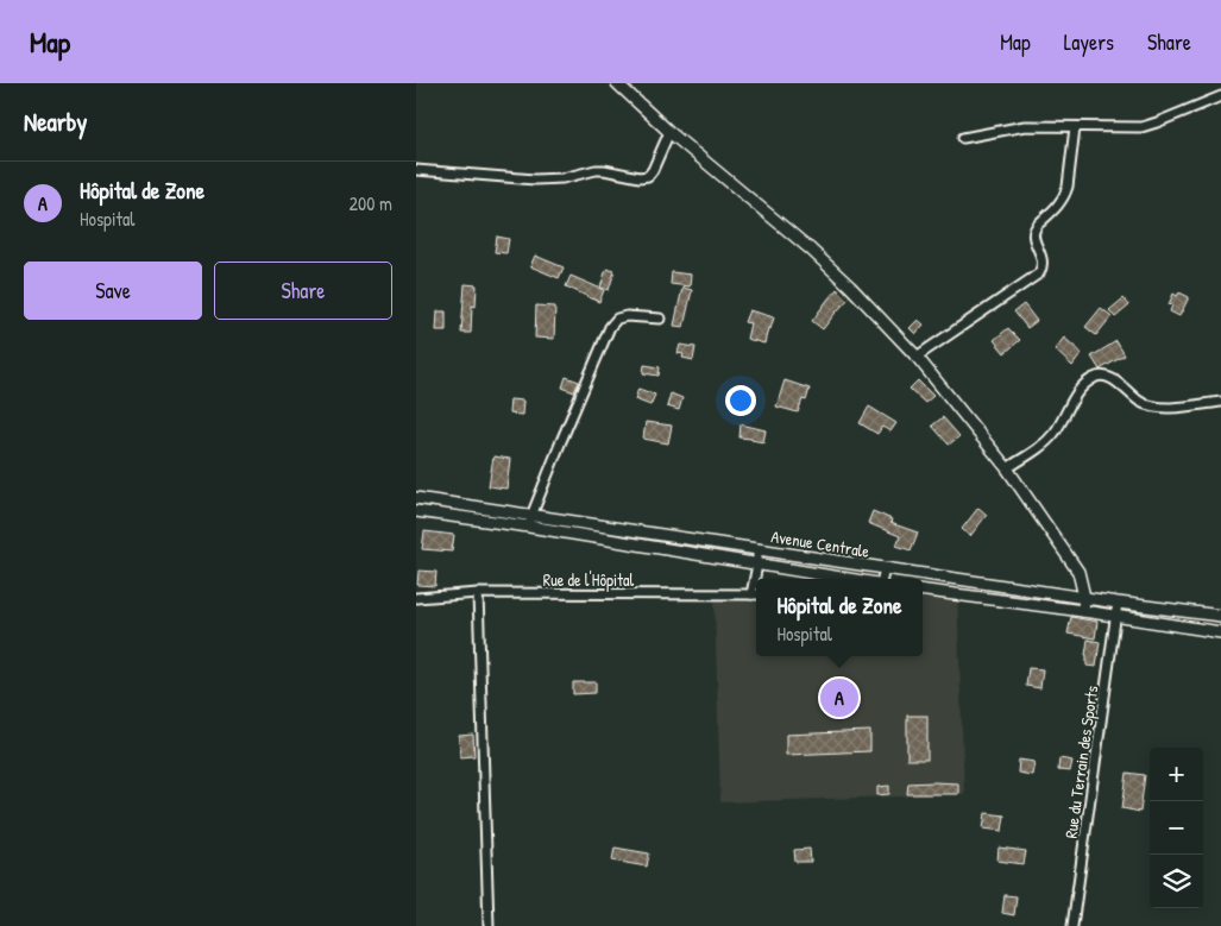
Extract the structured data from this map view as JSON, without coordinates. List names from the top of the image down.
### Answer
{
  "streets": {
    "street": ["Avenue Centrale", "Rue de l'Hôpital", "Rue du Terrain des Sports"]
  },
  "crossings": [
    ["Avenue Centrale", "Rue du Terrain des Sports"]
  ],
  "page": {
    "header": "Map",
    "nav": ["Map", "Layers", "Share"],
    "heading": "Nearby",
    "list": [
      {
        "mark": "A",
        "name": "Hôpital de Zone",
        "note": "Hospital",
        "value": "200 m"
      }
    ],
    "buttons": ["Save", "Share"],
    "popup": ["Hôpital de Zone", "Hospital"],
    "pins": "A",
    "map_buttons": ["+", "−"]
  }
}
